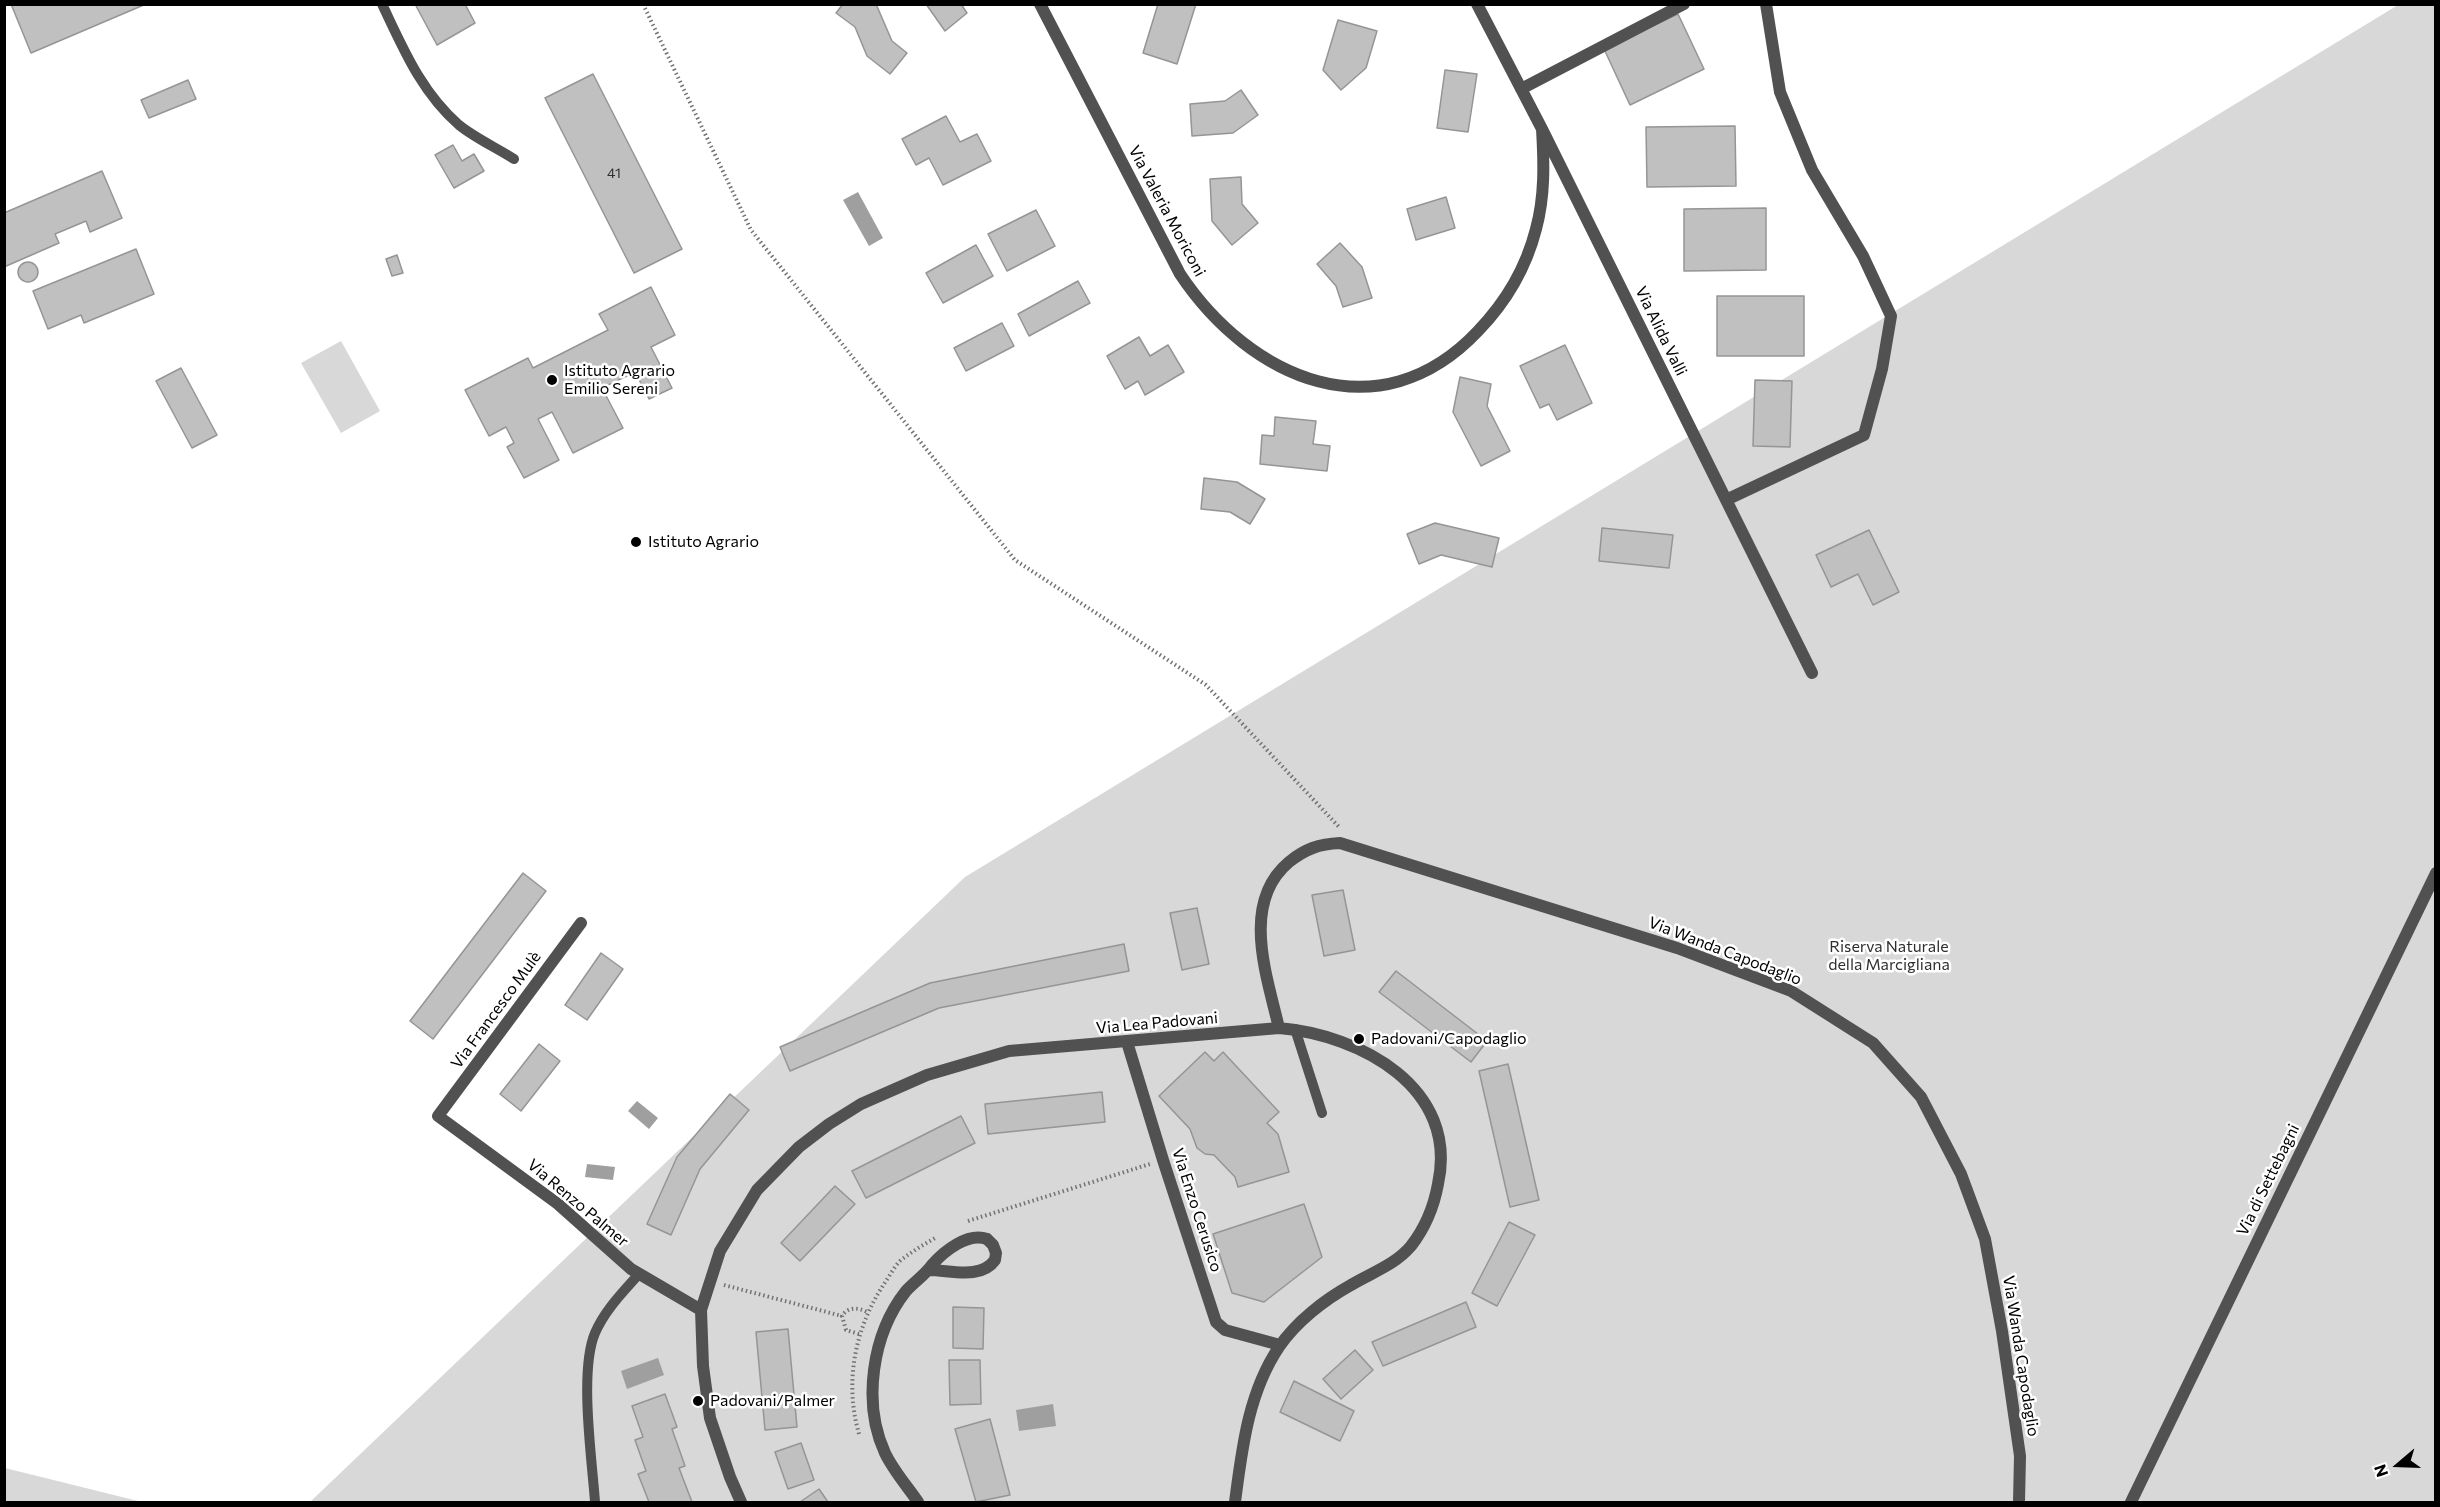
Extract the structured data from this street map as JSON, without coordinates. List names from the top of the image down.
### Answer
{
  "streets": {
    "street": [
      "Via Valeria Moriconi",
      "Via Alida Valli",
      "Via Wanda Capodaglio",
      "Via Francesco Mulè",
      "Via Lea Padovani",
      "Via di Settebagni",
      "Via Renzo Palmer",
      "Via Enzo Cerusico"
    ]
  },
  "crossings": [
    ["Via Valeria Moriconi", "Via Alida Valli"],
    ["Via Wanda Capodaglio", "Via Lea Padovani"],
    ["Via Francesco Mulè", "Via Renzo Palmer"],
    ["Via Lea Padovani", "Via Renzo Palmer"],
    ["Via Lea Padovani", "Via Enzo Cerusico"]
  ],
  "parks": ["Riserva Naturale della Marcigliana"],
  "places": [
    "Istituto Agrario Emilio Sereni",
    "Istituto Agrario",
    "Padovani/Capodaglio",
    "Padovani/Palmer"
  ],
  "house_numbers": ["41"],
  "north": "left"
}
